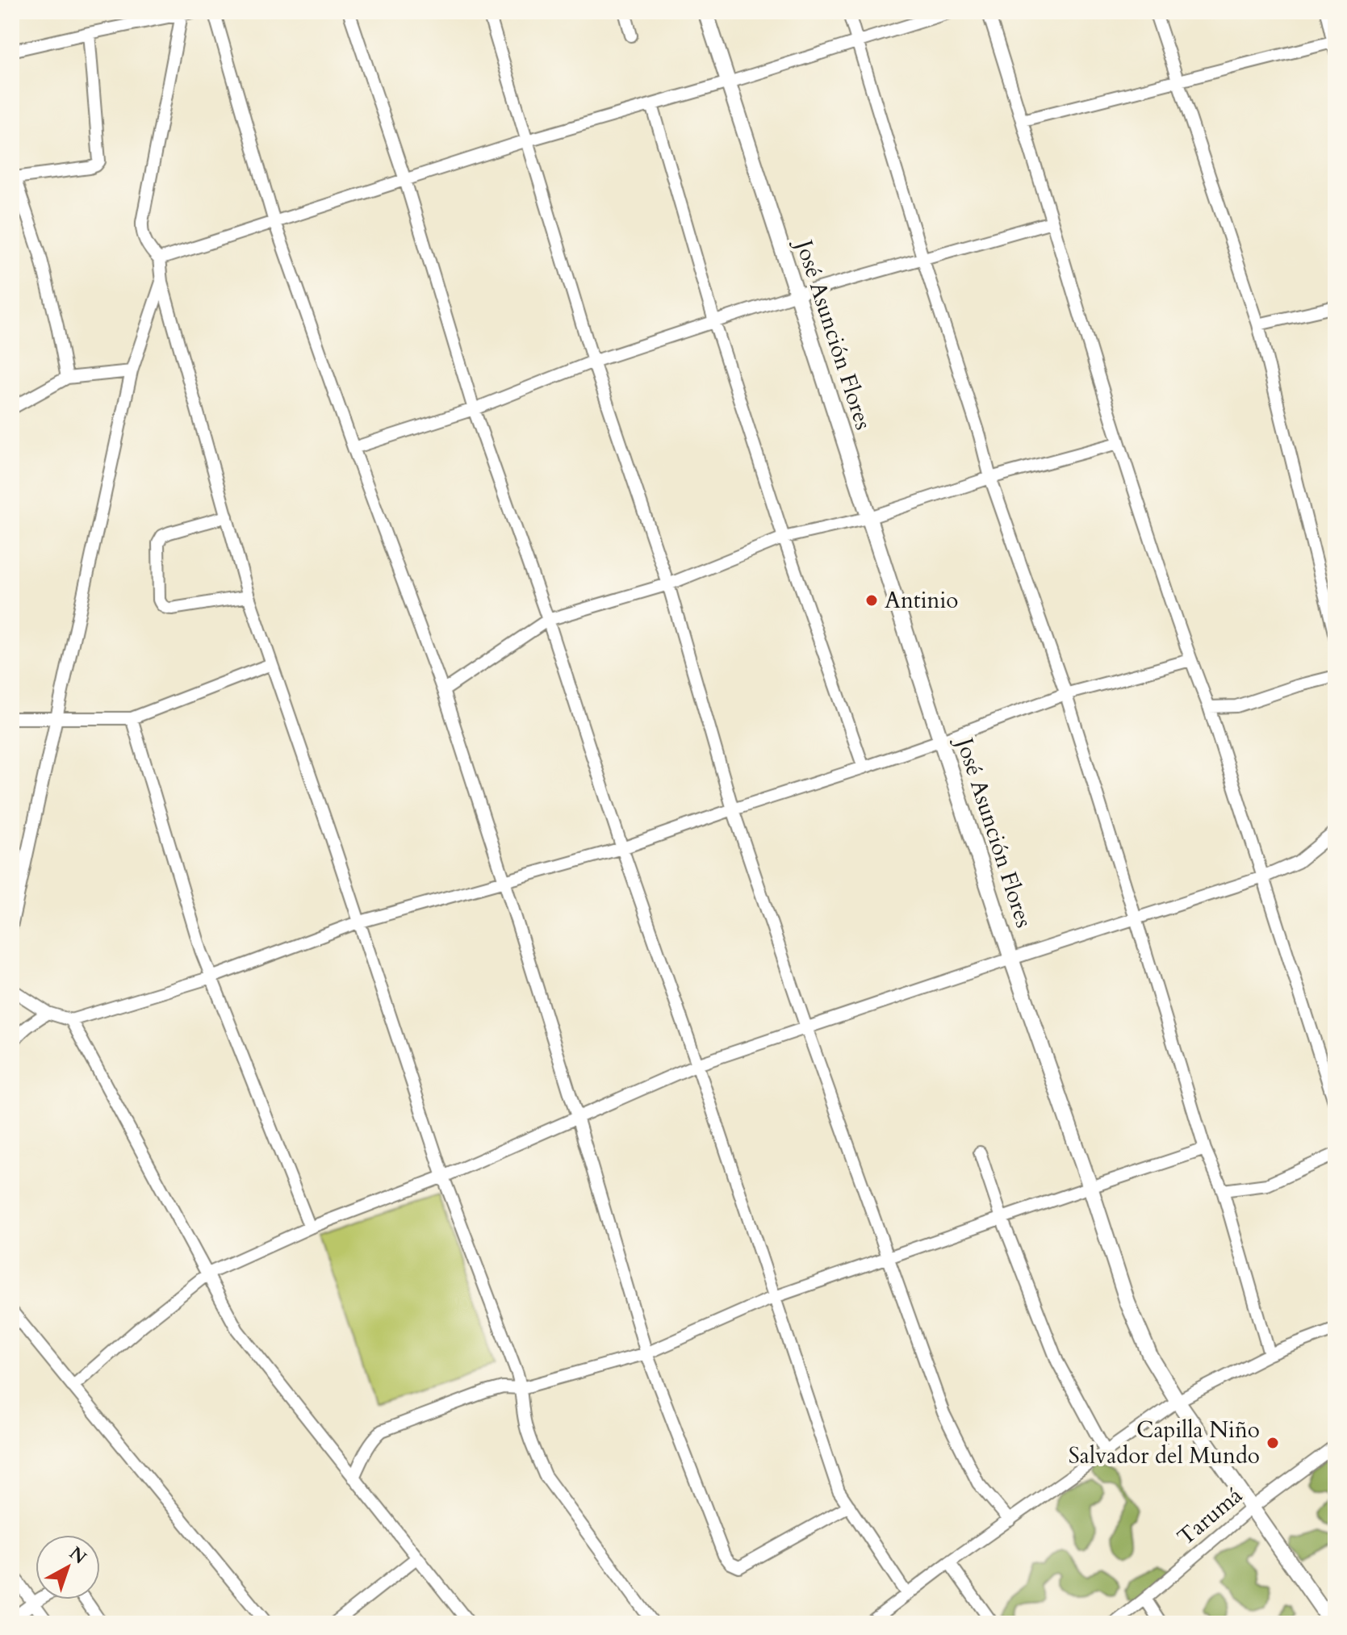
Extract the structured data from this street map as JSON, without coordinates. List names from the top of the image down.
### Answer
{
  "streets": {
    "street": ["José Asunción Flores", "Tarumá"]
  },
  "crossings": [
    ["José Asunción Flores", "Tarumá"]
  ],
  "places": ["Antinio", "Capilla Niño Salvador del Mundo"],
  "north": "top right"
}
